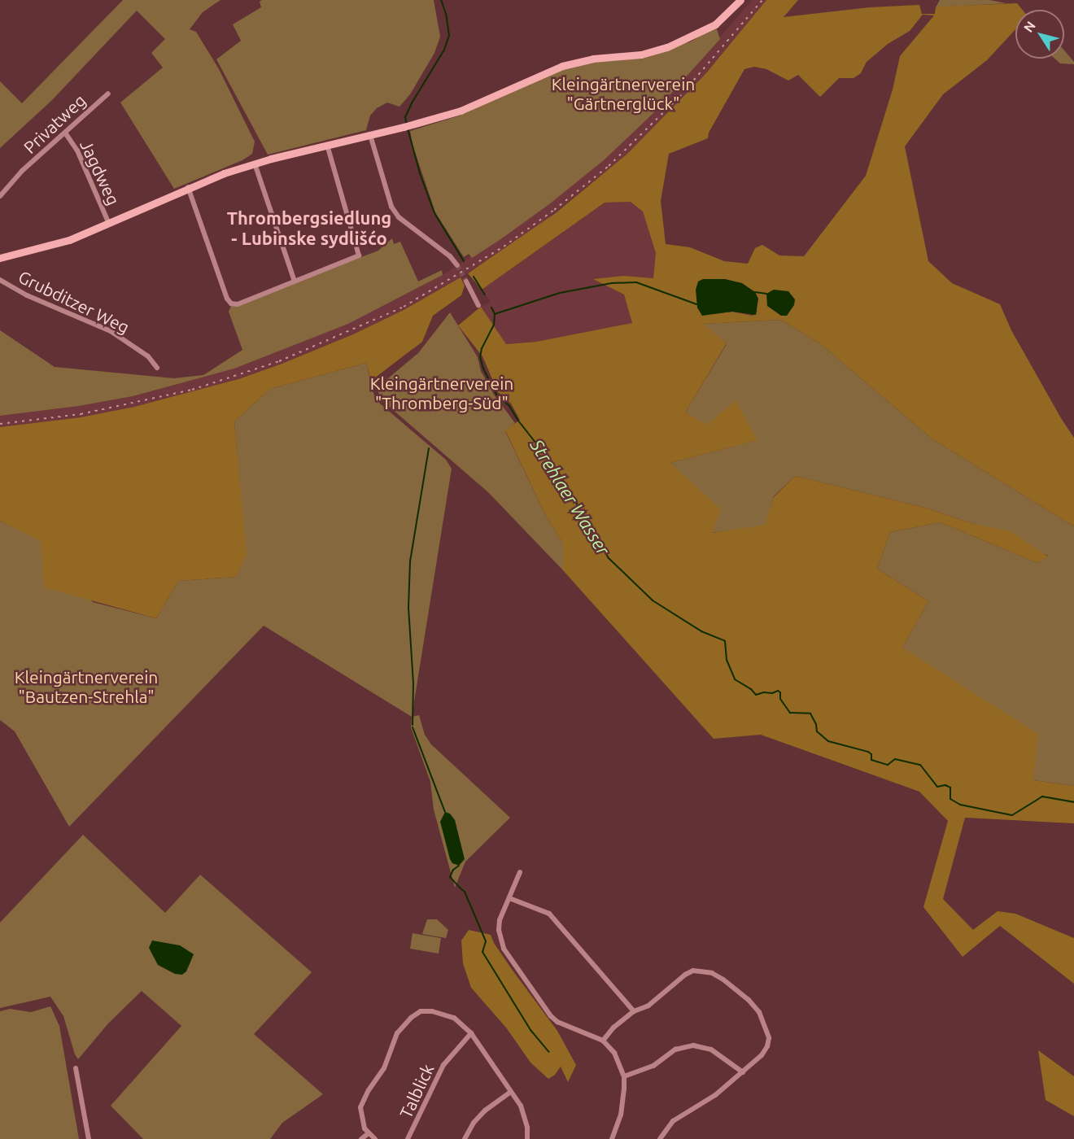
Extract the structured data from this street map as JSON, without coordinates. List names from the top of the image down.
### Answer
{
  "streets": {
    "street": [
      "Privatweg",
      "Jagdweg",
      "Grubditzer Weg",
      "Talblick"
    ]
  },
  "crossings": [
    ["Privatweg", "Jagdweg"]
  ],
  "districts": ["Thrombergsiedlung - Lubinske sydlišćo"],
  "water": ["Strehlaer Wasser"],
  "parks": ["Kleingärtnerverein \"Gärtnerglück\"", "Kleingärtnerverein \"Thromberg-Süd\"", "Kleingärtnerverein \"Bautzen-Strehla\""],
  "north": "top left"
}
